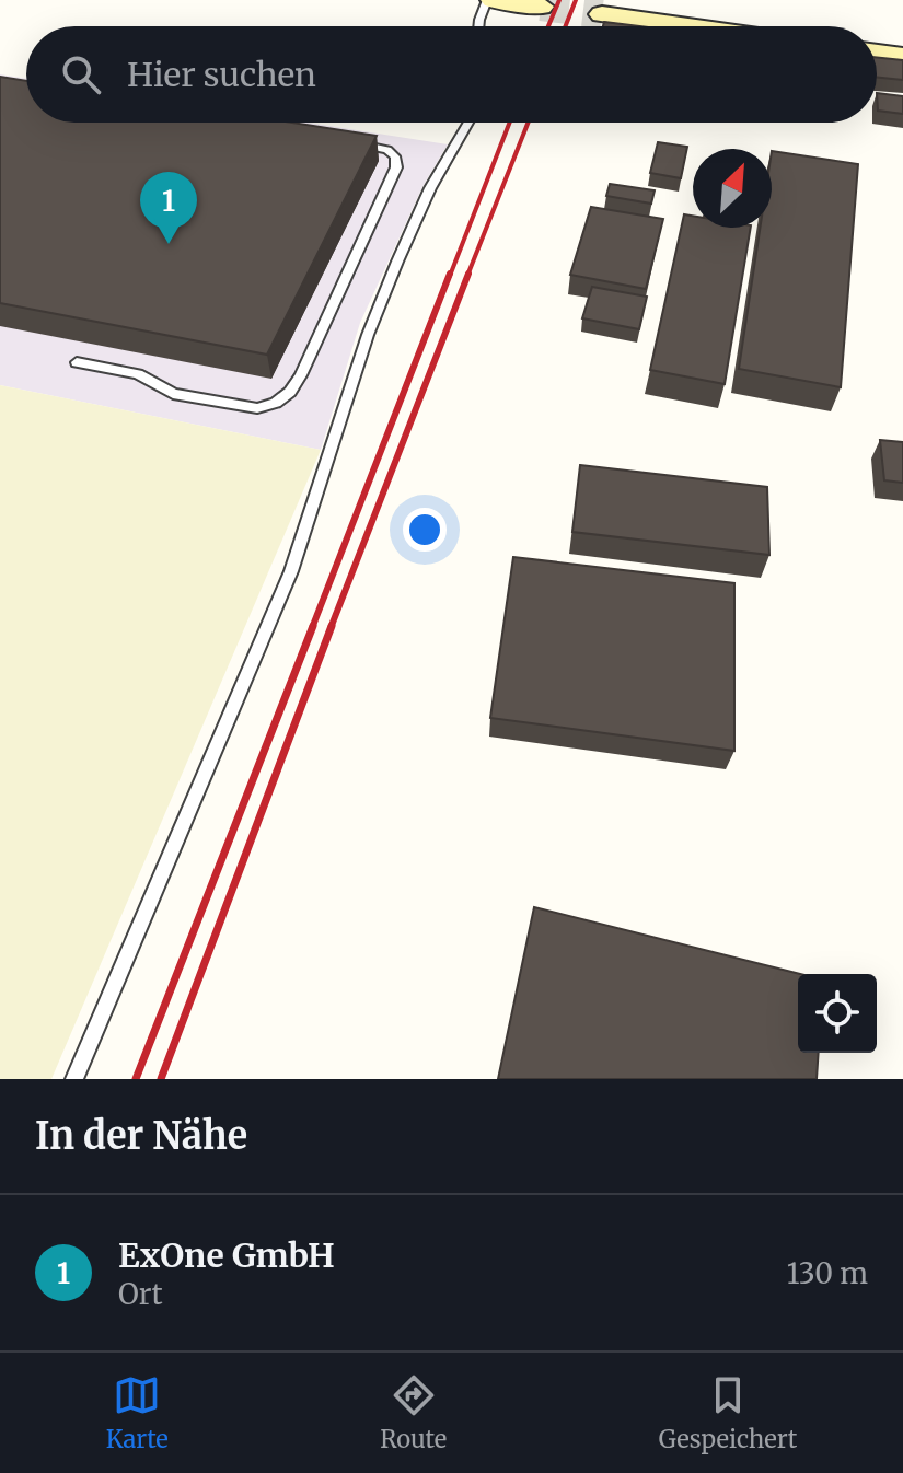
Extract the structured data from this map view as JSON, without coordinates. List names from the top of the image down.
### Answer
{
  "north": "top right",
  "page": {
    "search": "Hier suchen",
    "pins": "1",
    "heading": "In der Nähe",
    "list": [
      {
        "mark": "1",
        "name": "ExOne GmbH",
        "note": "Ort",
        "value": "130 m"
      }
    ],
    "nav": ["Karte", "Route", "Gespeichert"]
  }
}
